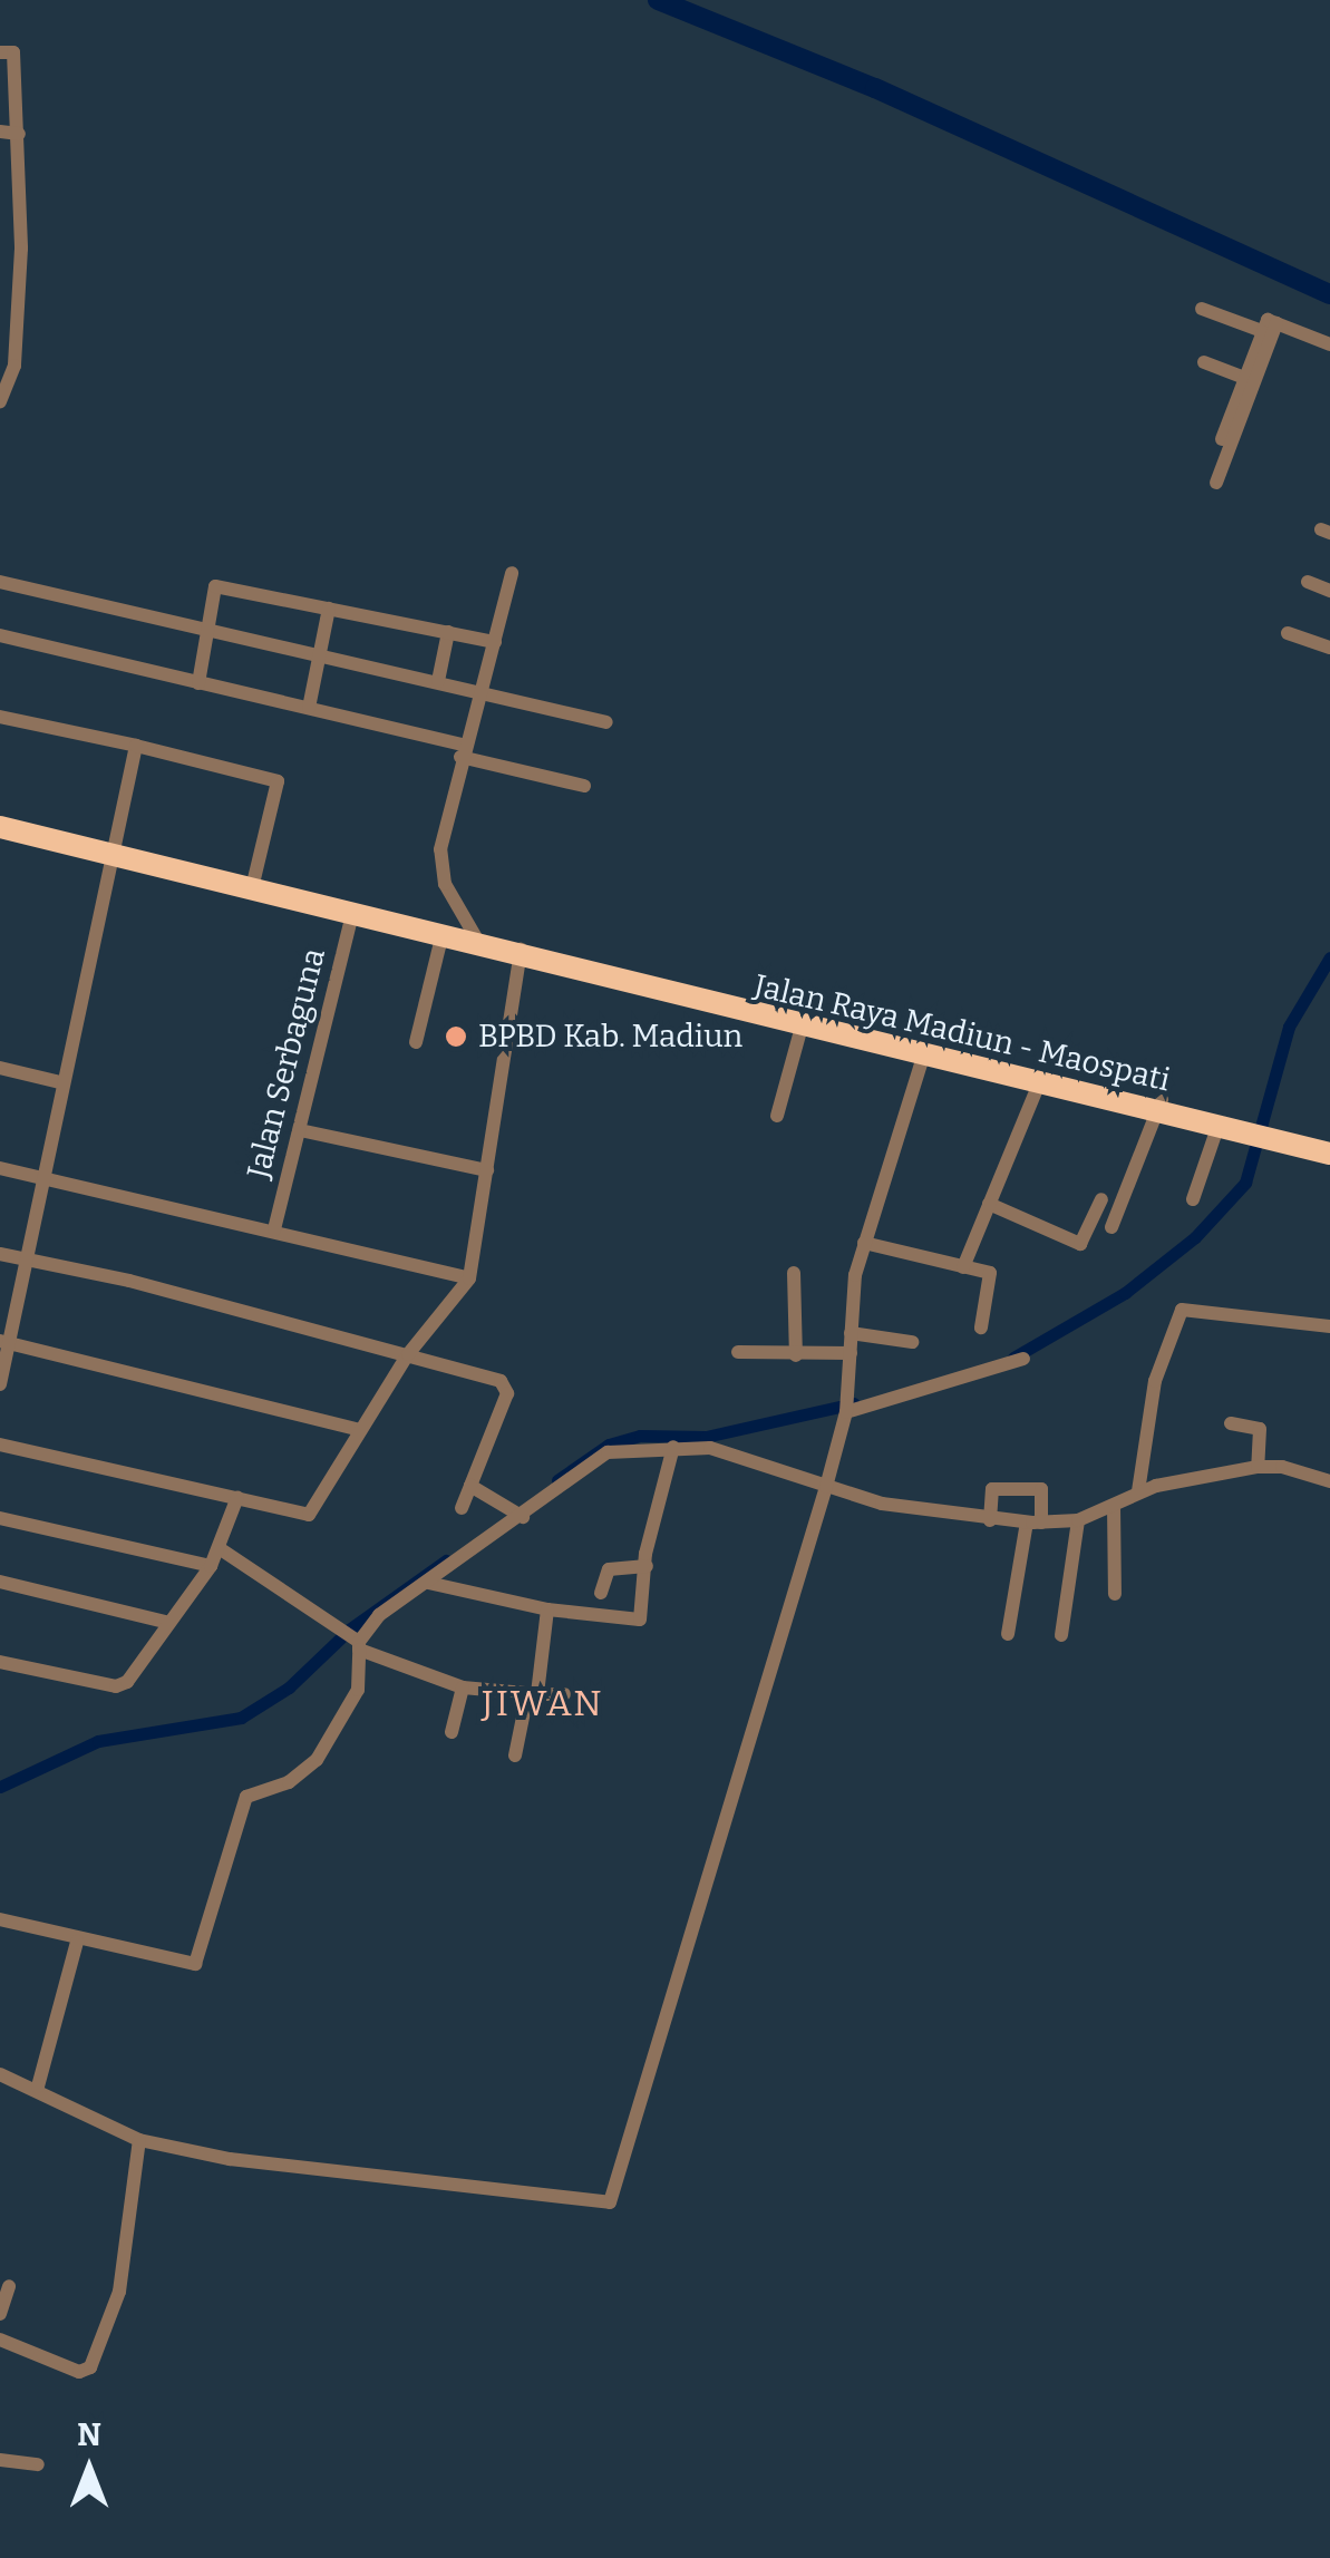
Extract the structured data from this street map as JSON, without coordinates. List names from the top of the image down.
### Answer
{
  "streets": {
    "highway": ["Jalan Raya Madiun - Maospati"],
    "street": ["Jalan Serbaguna"]
  },
  "crossings": [
    ["Jalan Raya Madiun - Maospati", "Jalan Serbaguna"]
  ],
  "districts": ["JIWAN"],
  "places": ["BPBD Kab. Madiun"],
  "north": "top"
}
